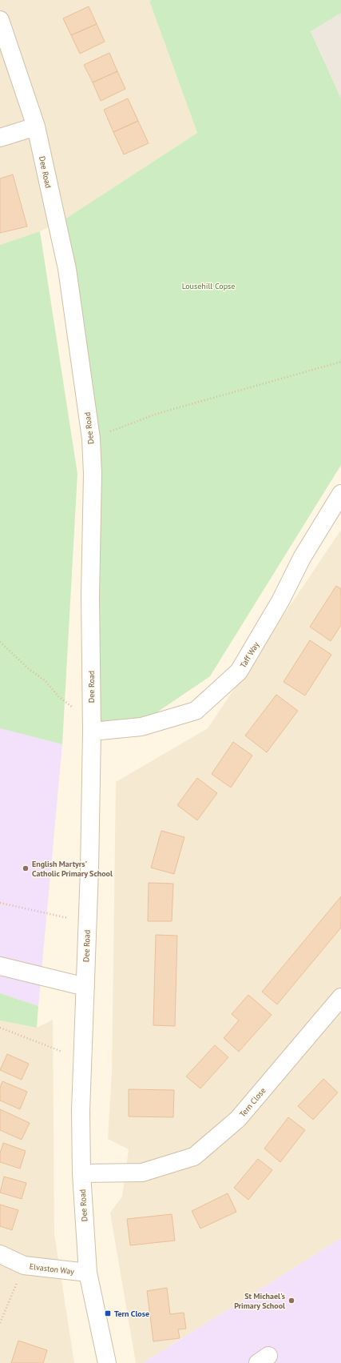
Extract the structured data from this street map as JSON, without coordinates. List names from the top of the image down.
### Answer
{
  "streets": {
    "street": [
      "Dee Road",
      "Taff Way",
      "Tern Close",
      "Elvaston Way"
    ]
  },
  "crossings": [
    ["Dee Road", "Taff Way"],
    ["Dee Road", "Tern Close"],
    ["Dee Road", "Elvaston Way"]
  ],
  "parks": ["Lousehill Copse"],
  "places": {
    "other": ["English Martyrs' Catholic Primary School", "St Michael's Primary School"],
    "transit": ["Tern Close"]
  }
}
